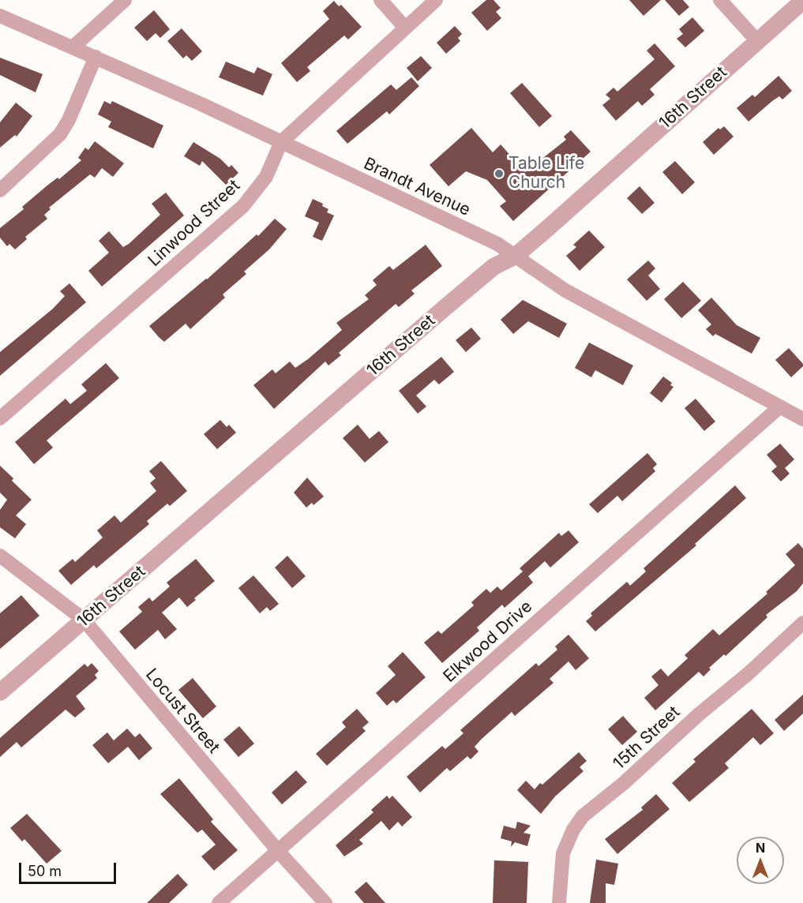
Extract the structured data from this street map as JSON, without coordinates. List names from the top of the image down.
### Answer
{
  "streets": {
    "street": [
      "16th Street",
      "Brandt Avenue",
      "Linwood Street",
      "Elkwood Drive",
      "Locust Street",
      "15th Street"
    ]
  },
  "crossings": [
    ["16th Street", "Brandt Avenue"],
    ["16th Street", "Locust Street"],
    ["Brandt Avenue", "Linwood Street"],
    ["Brandt Avenue", "Elkwood Drive"],
    ["Elkwood Drive", "Locust Street"]
  ],
  "places": ["Table Life Church"],
  "scale_bar": "50 m",
  "north": "top"
}
